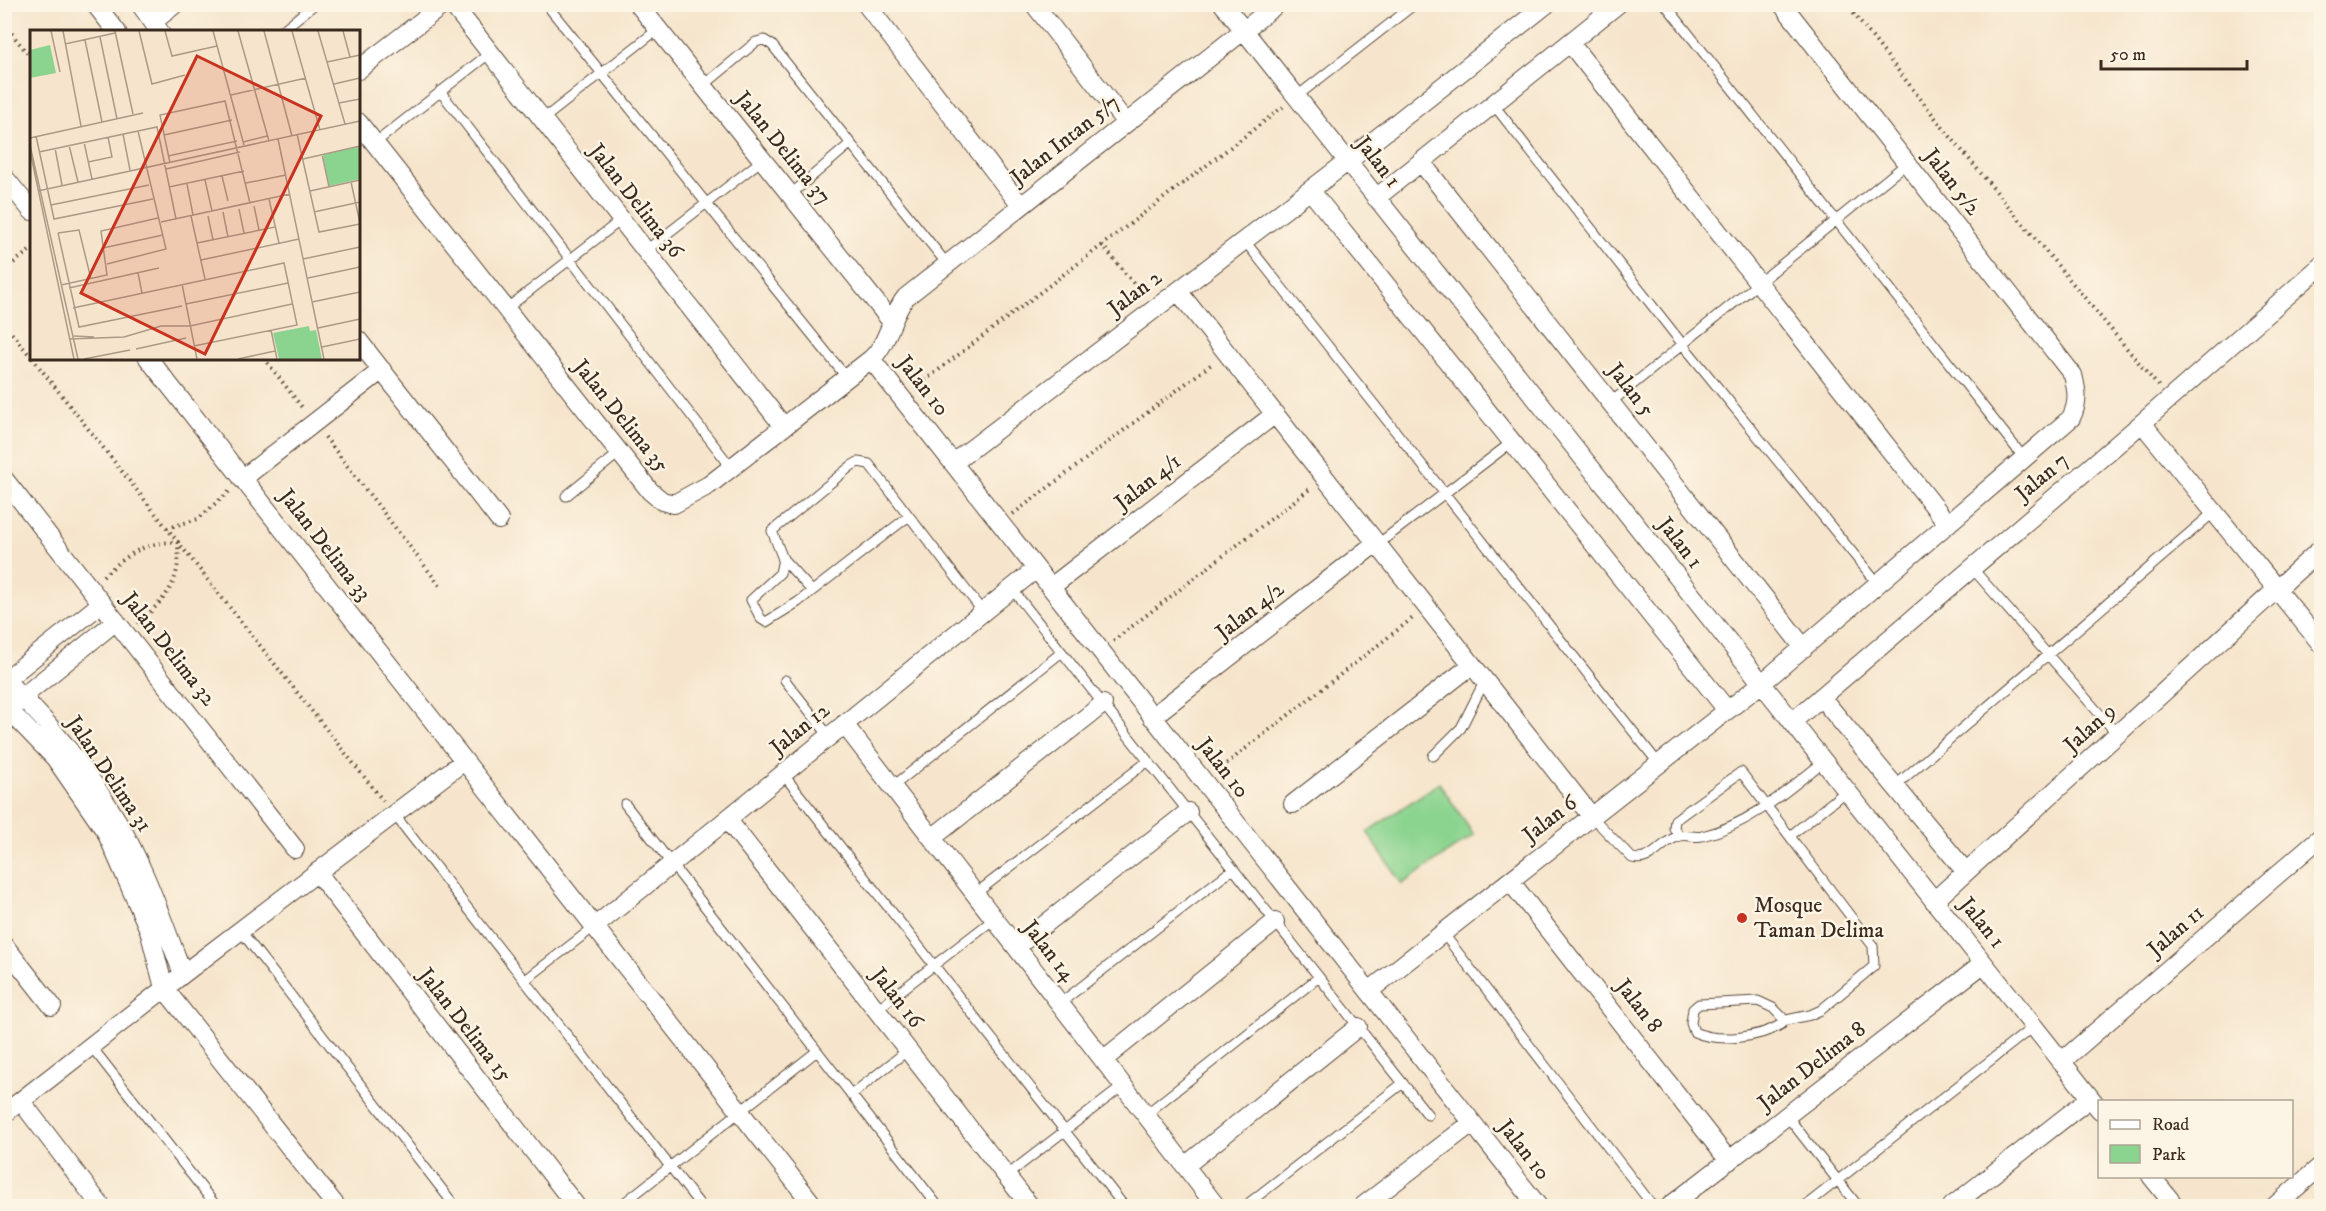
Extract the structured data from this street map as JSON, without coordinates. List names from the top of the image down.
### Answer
{
  "streets": {
    "street": [
      "Jalan Intan 5/7",
      "Jalan Delima 37",
      "Jalan 1",
      "Jalan 5/2",
      "Jalan Delima 36",
      "Jalan 2",
      "Jalan 10",
      "Jalan 5",
      "Jalan Delima 35",
      "Jalan 7",
      "Jalan 4/1",
      "Jalan Delima 33",
      "Jalan 4/2",
      "Jalan Delima 32",
      "Jalan 9",
      "Jalan 12",
      "Jalan Delima 31",
      "Jalan 6",
      "Jalan 11",
      "Jalan 14",
      "Jalan 16",
      "Jalan 8",
      "Jalan Delima 15",
      "Jalan Delima 8"
    ]
  },
  "crossings": [
    ["Jalan Intan 5/7", "Jalan Delima 37"],
    ["Jalan Intan 5/7", "Jalan 1"],
    ["Jalan Intan 5/7", "Jalan Delima 35"],
    ["Jalan Delima 37", "Jalan Delima 35"],
    ["Jalan 1", "Jalan 2"],
    ["Jalan 1", "Jalan 7"],
    ["Jalan 1", "Jalan 9"],
    ["Jalan 1", "Jalan 6"],
    ["Jalan 1", "Jalan 11"],
    ["Jalan 1", "Jalan Delima 8"],
    ["Jalan 5/2", "Jalan 6"],
    ["Jalan Delima 36", "Jalan Delima 35"],
    ["Jalan 2", "Jalan 10"],
    ["Jalan 10", "Jalan Delima 35"],
    ["Jalan 10", "Jalan 4/1"],
    ["Jalan 10", "Jalan 4/2"],
    ["Jalan 10", "Jalan 12"],
    ["Jalan 10", "Jalan 6"],
    ["Jalan 5", "Jalan 6"],
    ["Jalan Delima 33", "Jalan 12"],
    ["Jalan 12", "Jalan 14"],
    ["Jalan 12", "Jalan 16"],
    ["Jalan 6", "Jalan 8"],
    ["Jalan 8", "Jalan Delima 8"]
  ],
  "places": ["Mosque Taman Delima"],
  "legend": ["Road", "Park"],
  "scale_bar": "50 m"
}
